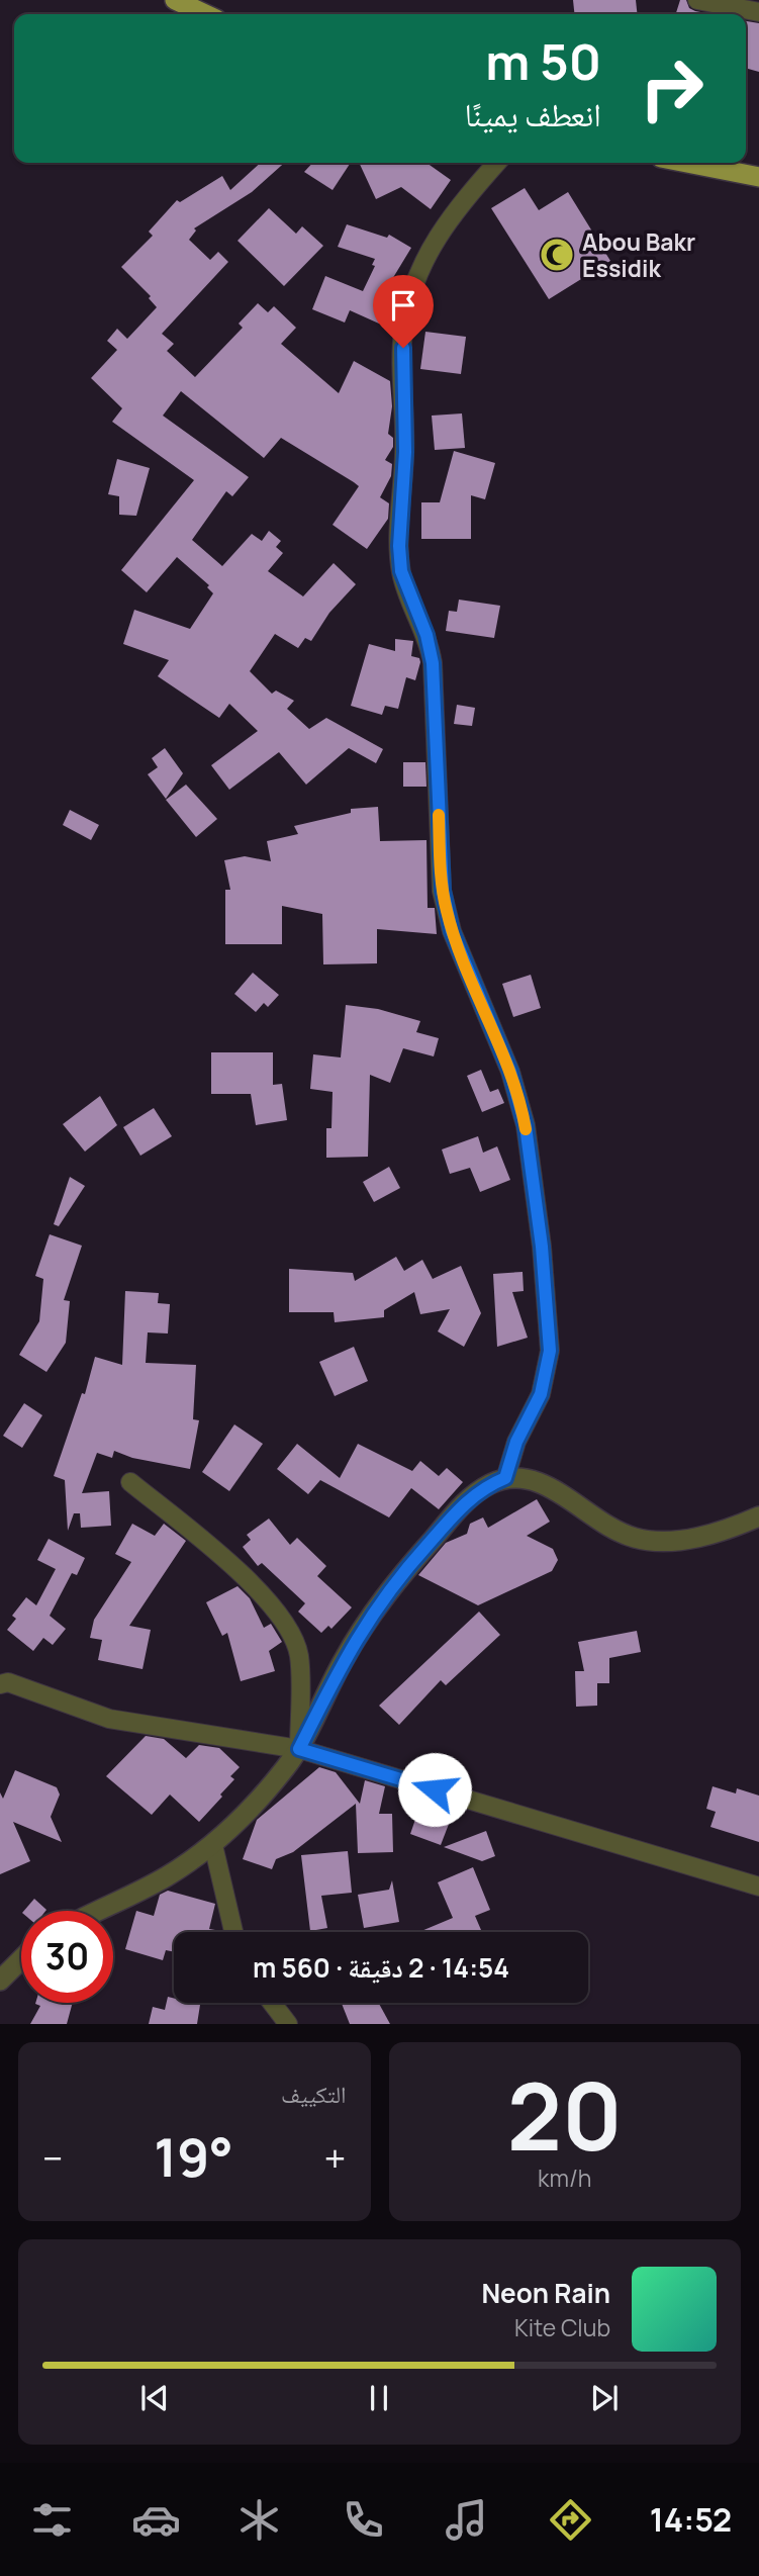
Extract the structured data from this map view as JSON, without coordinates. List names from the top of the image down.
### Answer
{
  "places": {
    "mosque": ["Abou Bakr Essidik"]
  },
  "page": {
    "turn": ["50 m", "انعطف يمينًا"],
    "limit": "30",
    "trip": "14:54 · 2 دقيقة · 560 m",
    "tile": [
      ["20", "km/h"],
      "التكييف"
    ],
    "heat": ["−", "19°", "+"],
    "song": ["Neon Rain", "Kite Club"],
    "tabs": "14:52"
  }
}
